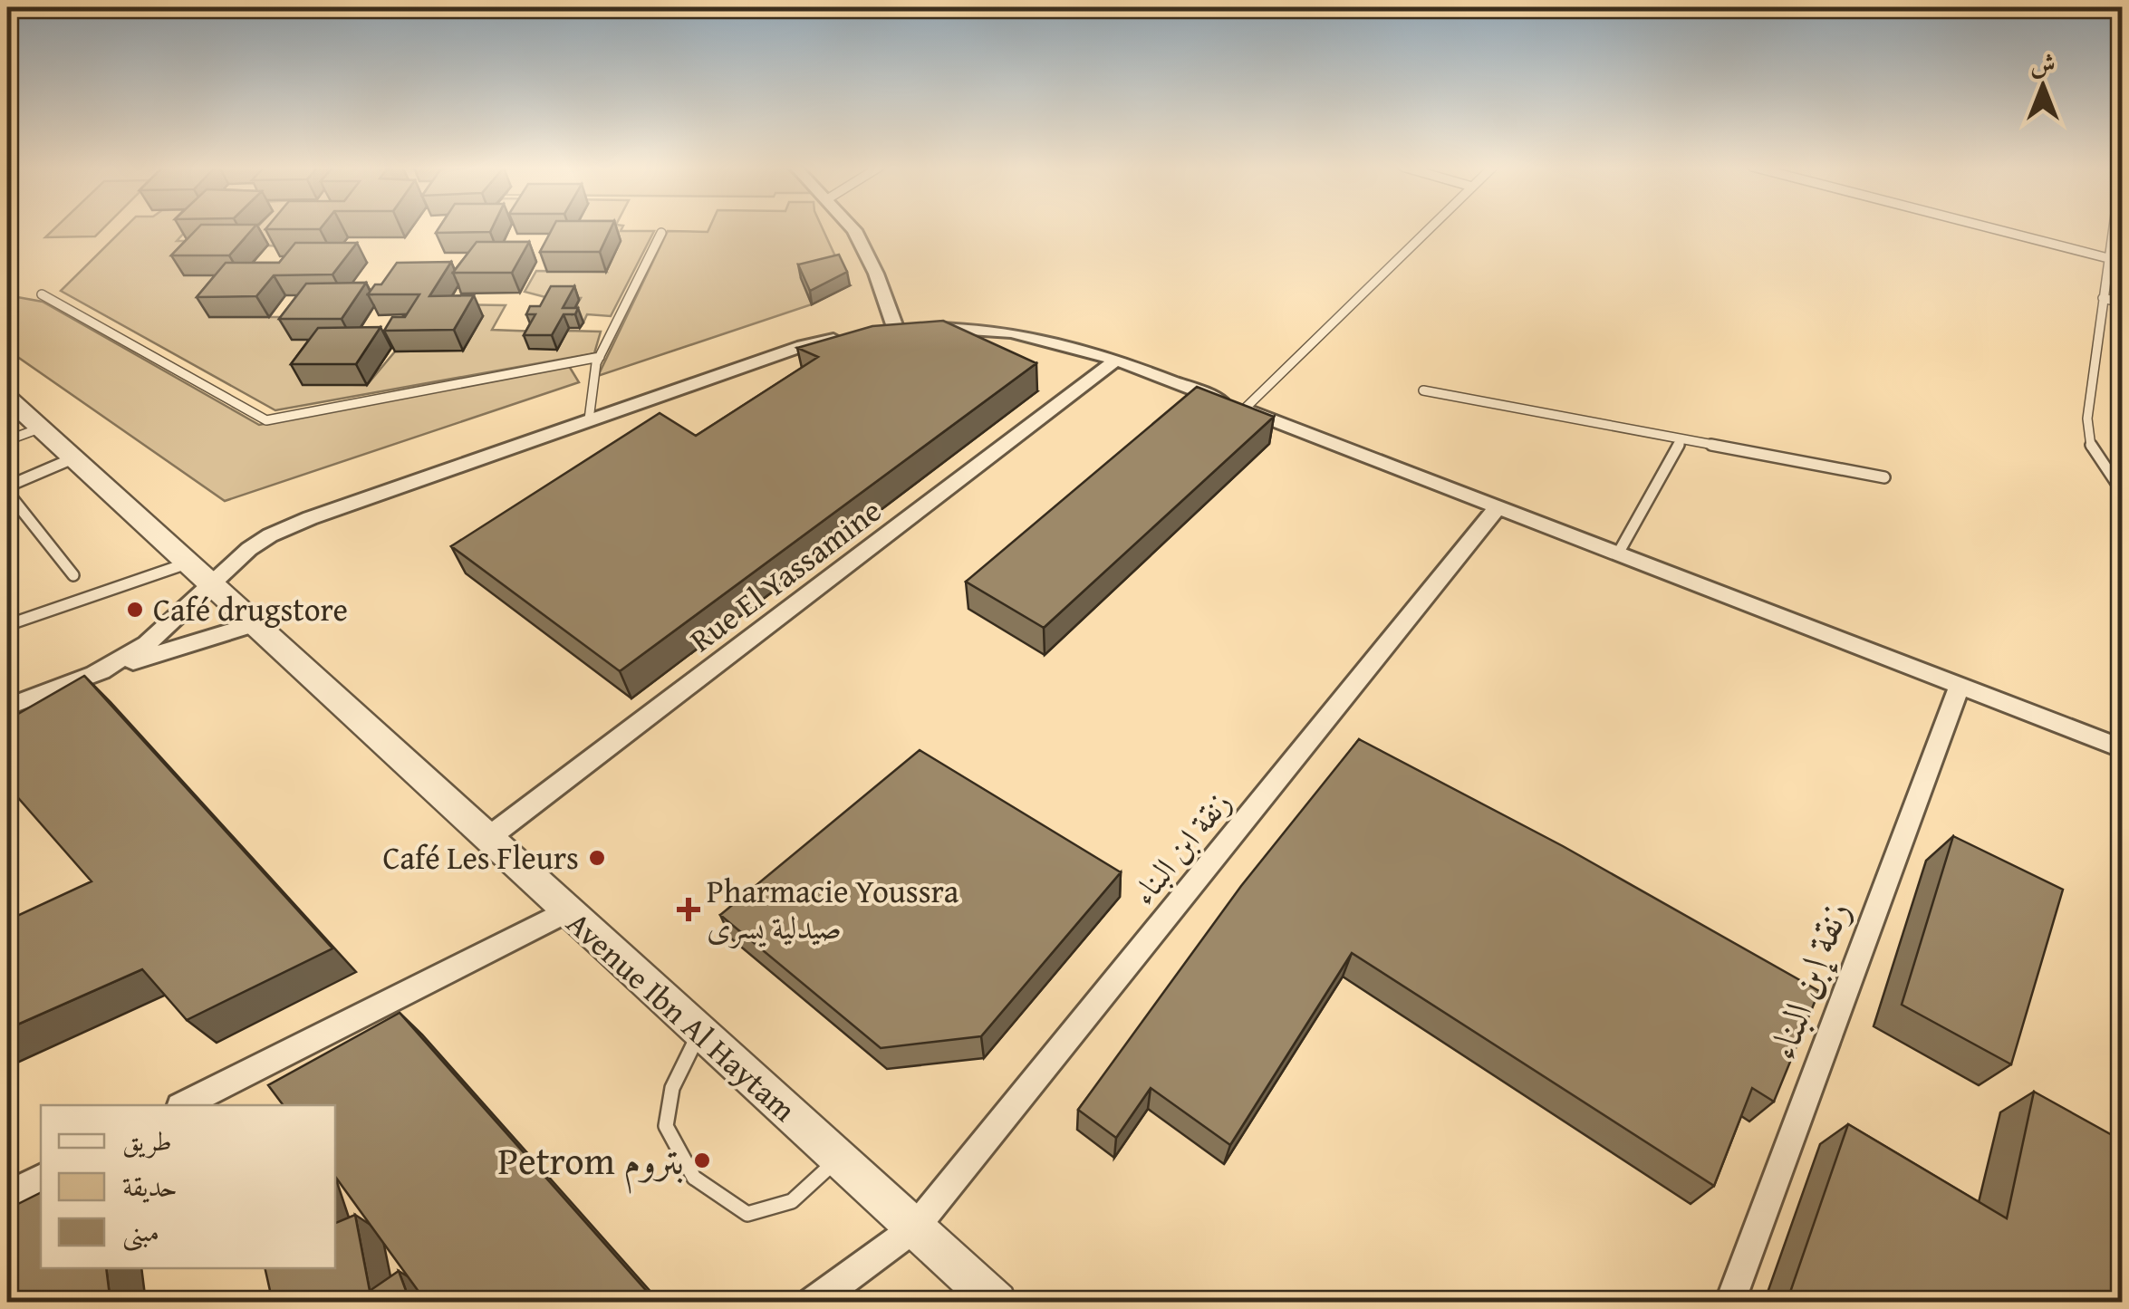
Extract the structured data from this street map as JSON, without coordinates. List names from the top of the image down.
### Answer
{
  "streets": {
    "street": [
      "Rue El Yassamine",
      "زنقة ابن البناء",
      "زنقة إبن البناء",
      "Avenue Ibn Al Haytam"
    ]
  },
  "crossings": [
    ["Rue El Yassamine", "Avenue Ibn Al Haytam"],
    ["زنقة ابن البناء", "Avenue Ibn Al Haytam"]
  ],
  "places": {
    "other": ["Café drugstore", "Café Les Fleurs", "Petrom بتروم"],
    "health": ["Pharmacie Youssra صيدلية يسرى"]
  },
  "legend": ["طريق", "حديقة", "مبنى"],
  "north": "top"
}
